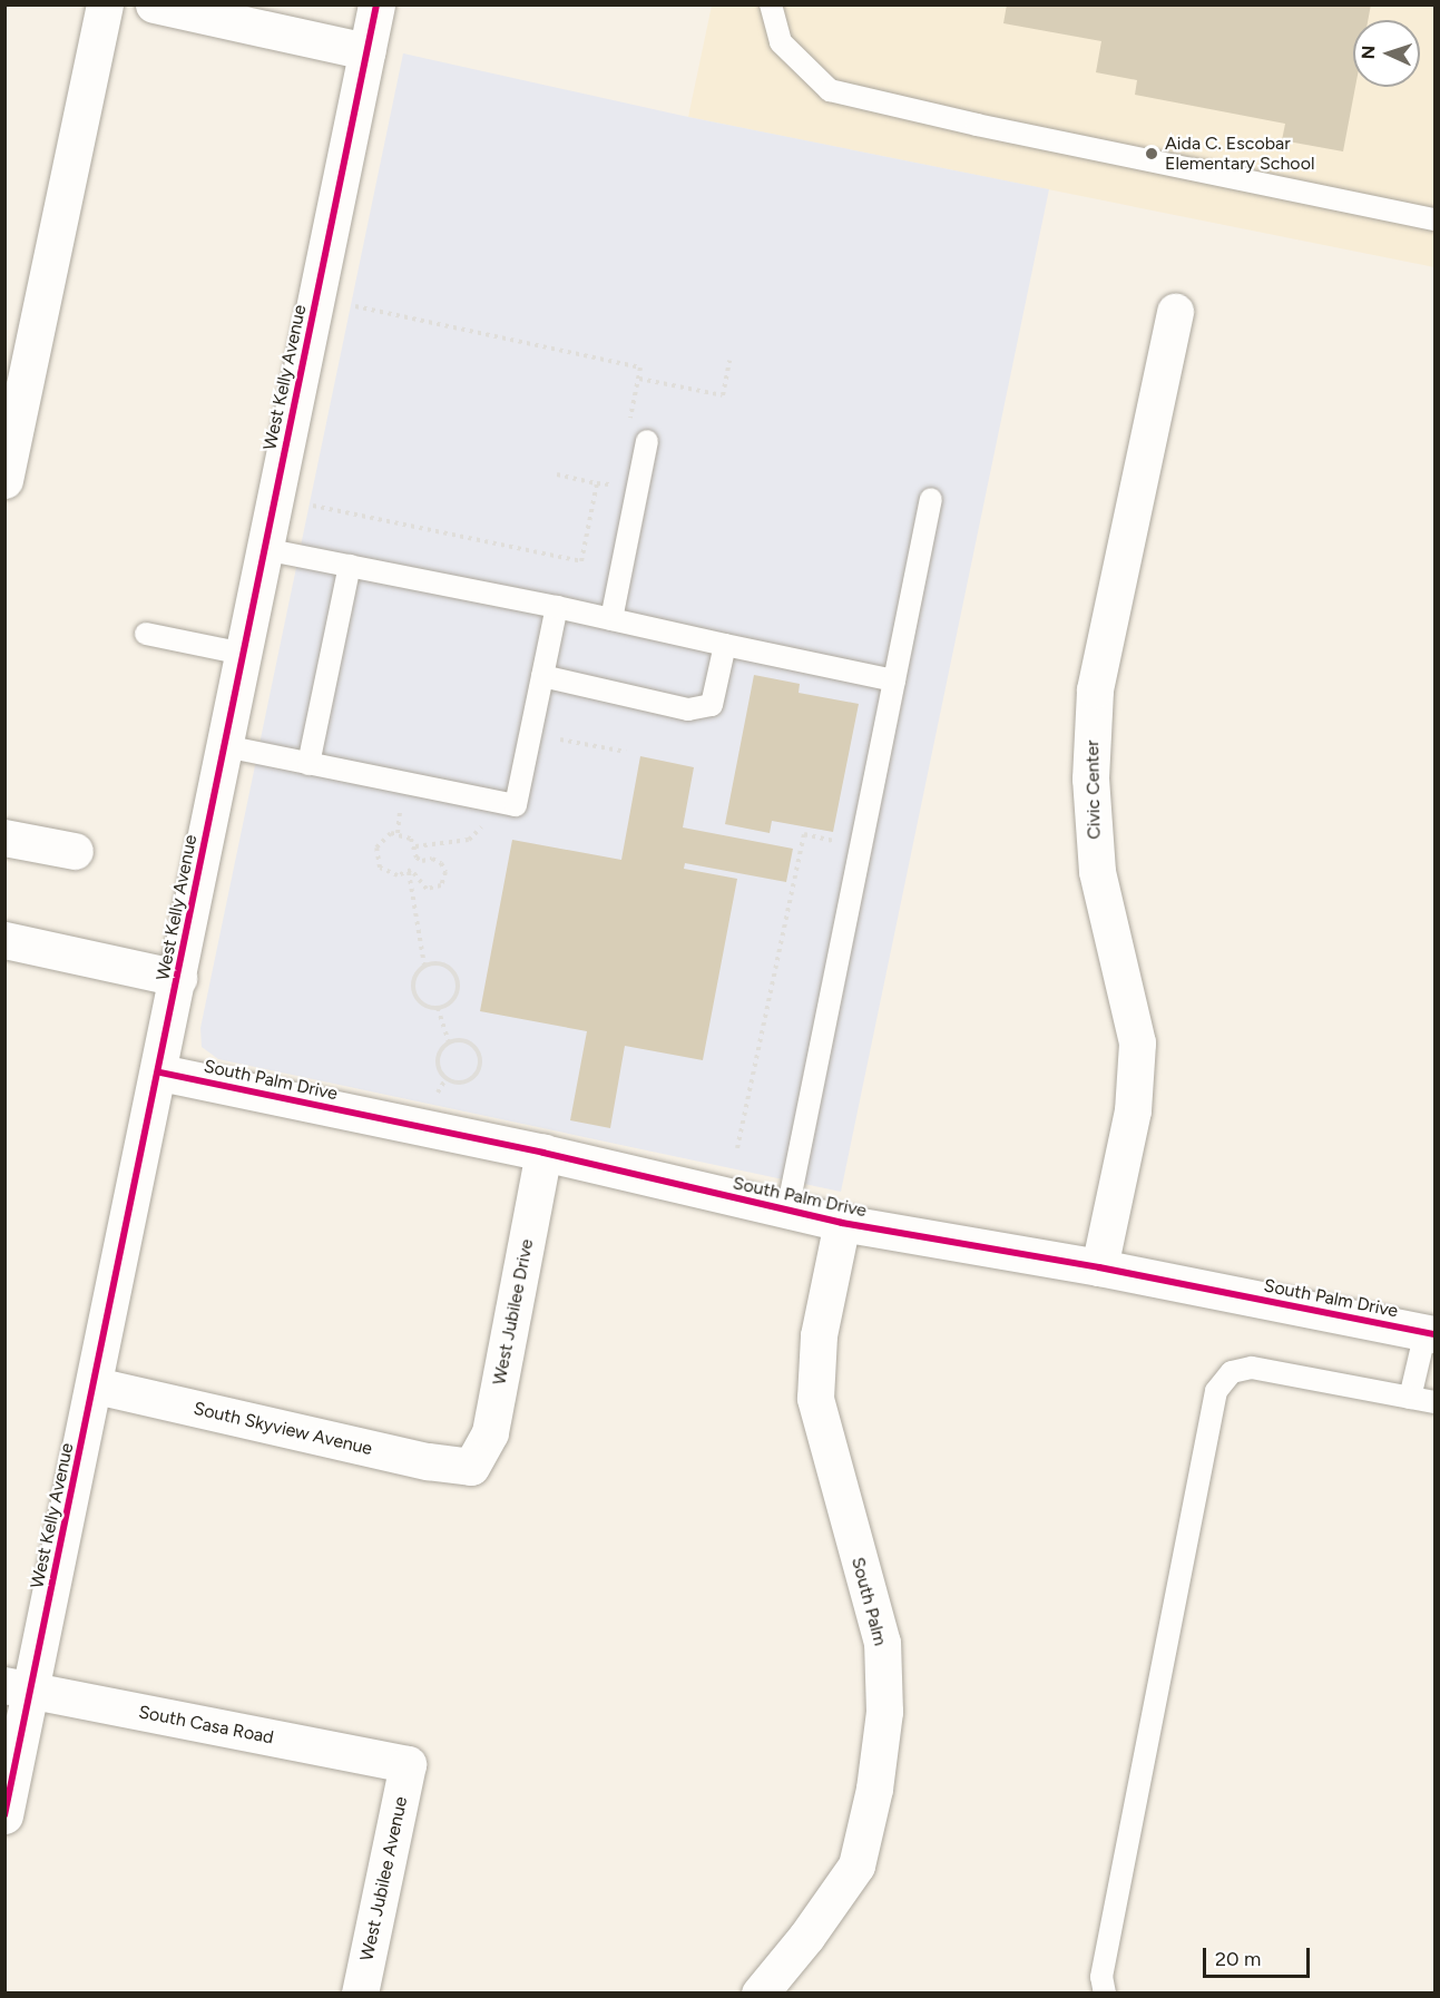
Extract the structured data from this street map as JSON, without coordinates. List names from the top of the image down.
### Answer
{
  "streets": {
    "street": [
      "West Kelly Avenue",
      "Civic Center",
      "South Palm Drive",
      "West Jubilee Drive",
      "South Skyview Avenue",
      "South Palm",
      "South Casa Road",
      "West Jubilee Avenue"
    ]
  },
  "crossings": [
    ["West Kelly Avenue", "South Palm Drive"],
    ["West Kelly Avenue", "South Skyview Avenue"],
    ["West Kelly Avenue", "South Casa Road"],
    ["Civic Center", "South Palm Drive"],
    ["South Palm Drive", "West Jubilee Drive"],
    ["South Palm Drive", "South Palm"],
    ["West Jubilee Drive", "South Skyview Avenue"],
    ["South Casa Road", "West Jubilee Avenue"]
  ],
  "places": ["Aida C. Escobar Elementary School"],
  "scale_bar": "20 m",
  "north": "left"
}
